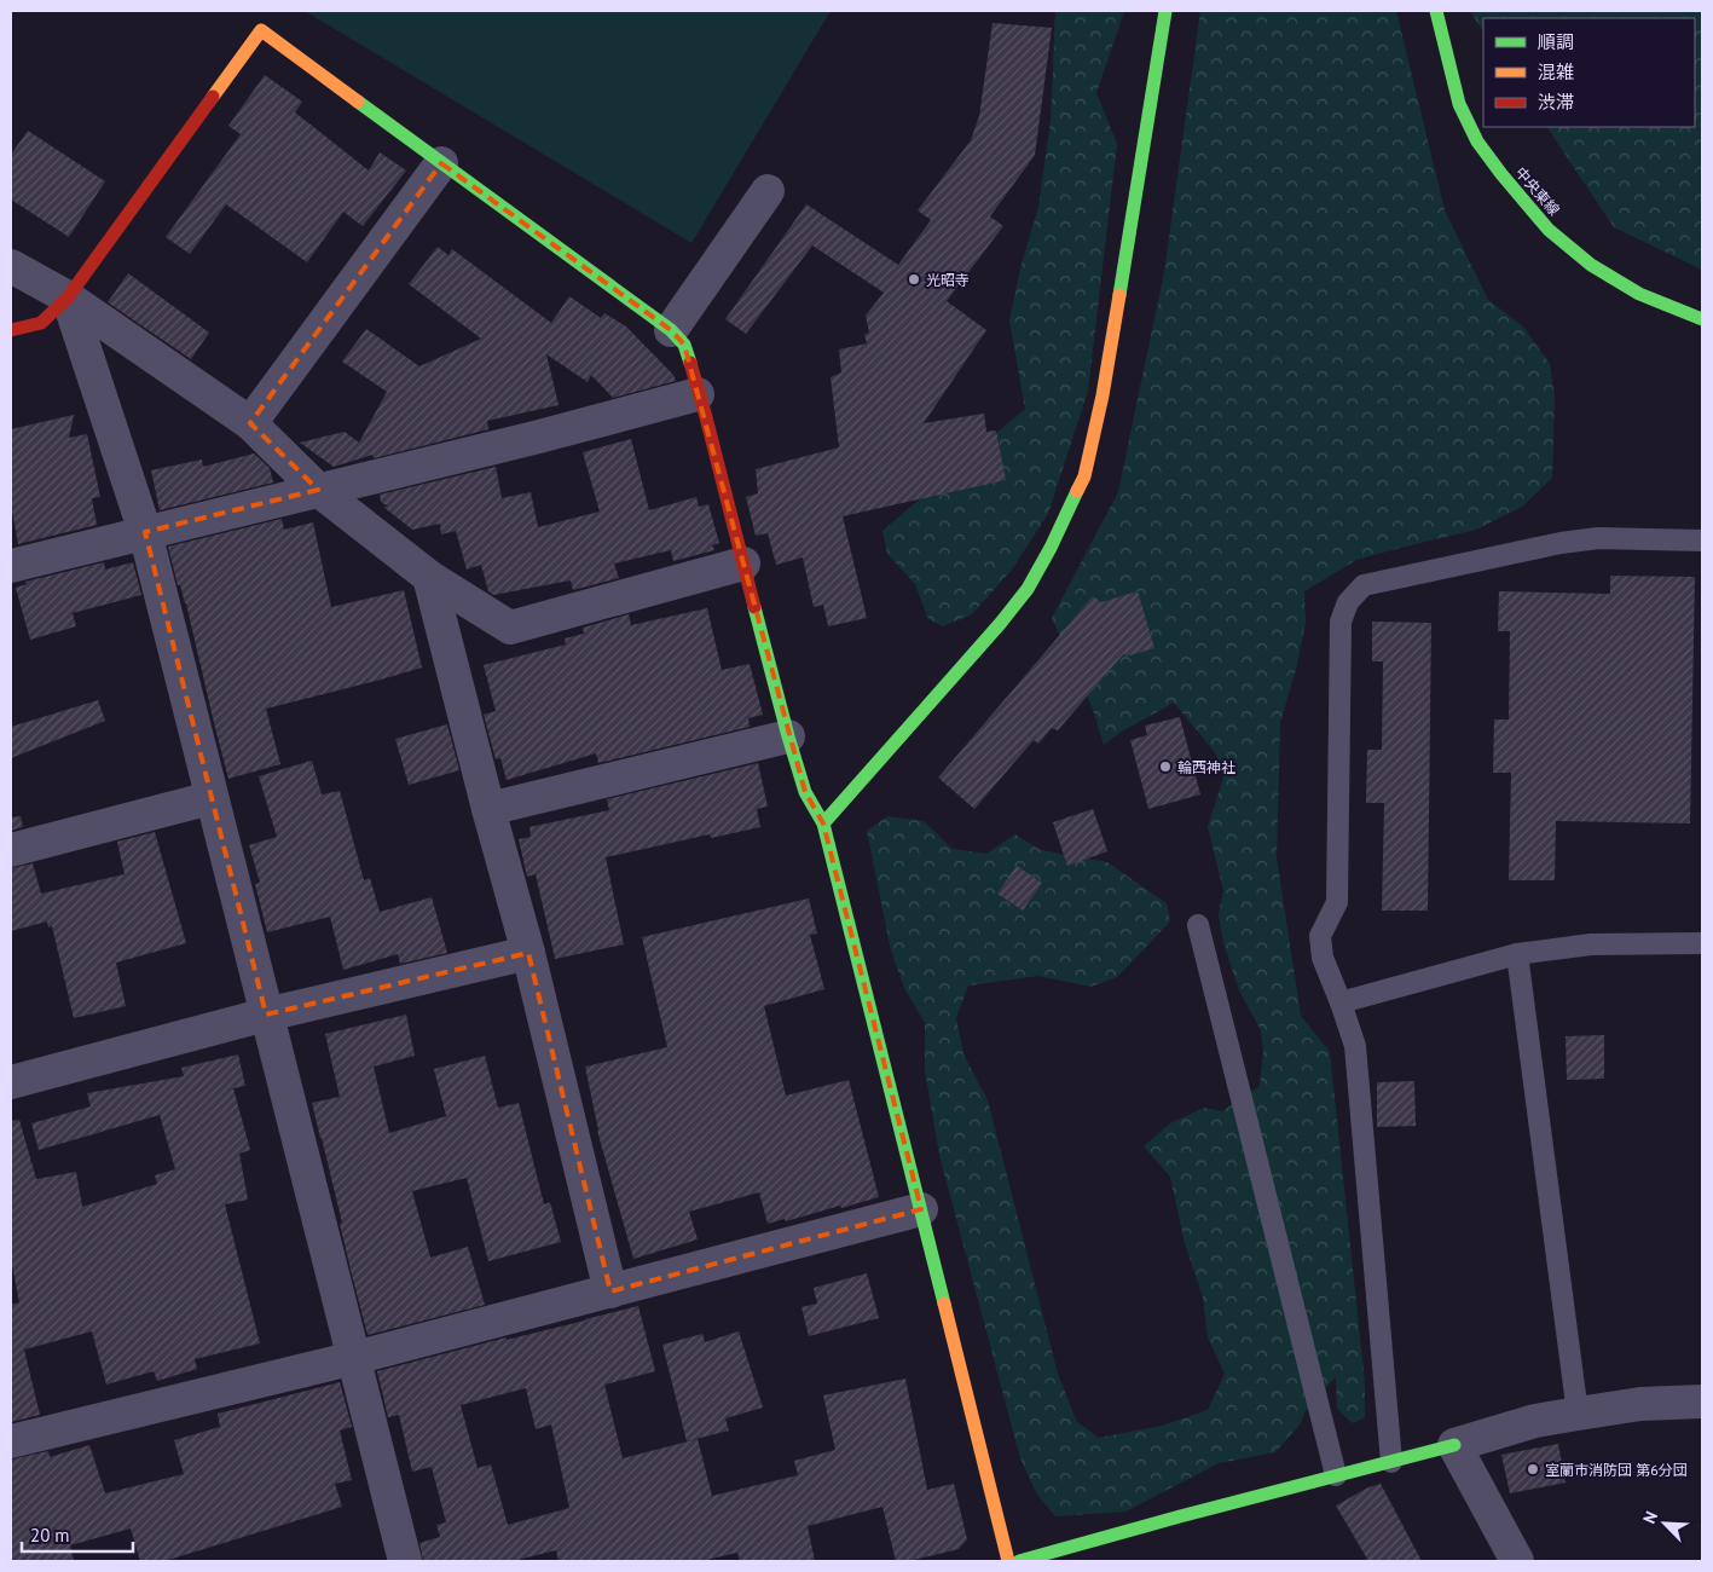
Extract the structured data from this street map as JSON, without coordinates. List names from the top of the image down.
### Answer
{
  "streets": {
    "street": ["中央東線"]
  },
  "places": ["光昭寺", "輪西神社", "室蘭市消防団 第6分団"],
  "legend": ["順調", "混雑", "渋滞"],
  "scale_bar": "20 m",
  "north": "top left"
}
